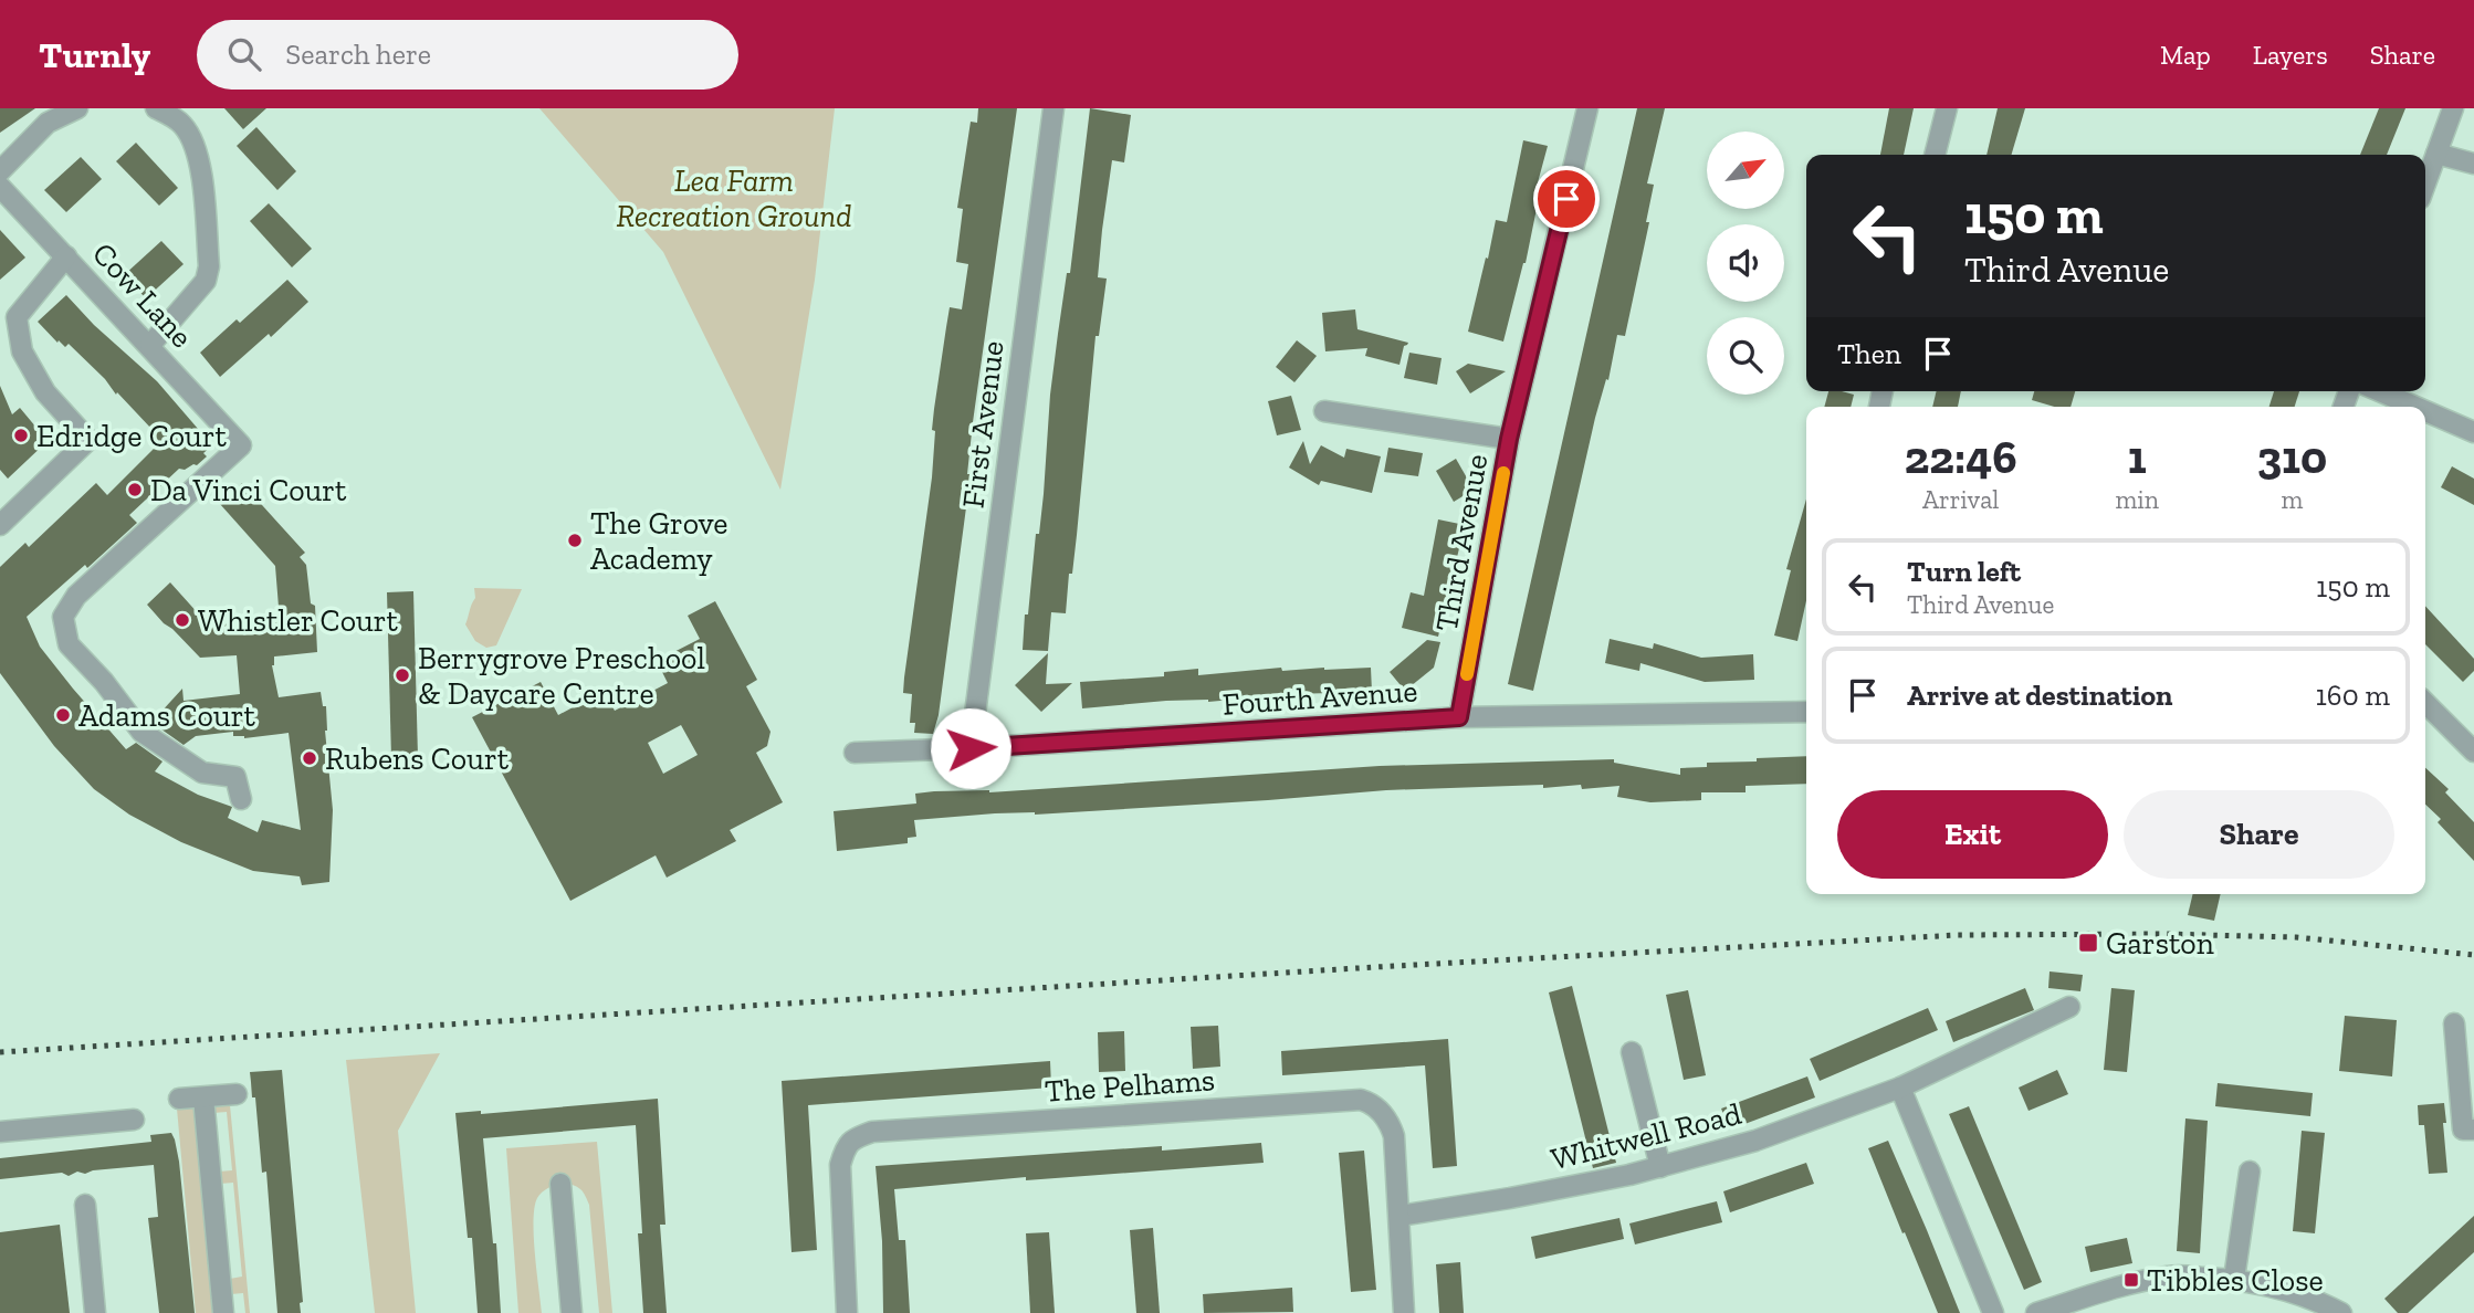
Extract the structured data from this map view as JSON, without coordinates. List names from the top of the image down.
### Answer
{
  "streets": {
    "street": [
      "Cow Lane",
      "First Avenue",
      "Third Avenue",
      "Fourth Avenue",
      "The Pelhams",
      "Whitwell Road"
    ]
  },
  "crossings": [
    ["First Avenue", "Fourth Avenue"],
    ["Third Avenue", "Fourth Avenue"],
    ["The Pelhams", "Whitwell Road"]
  ],
  "parks": ["Lea Farm Recreation Ground"],
  "places": {
    "other": [
      "Edridge Court",
      "Da Vinci Court",
      "The Grove Academy",
      "Whistler Court",
      "Berrygrove Preschool & Daycare Centre",
      "Adams Court",
      "Rubens Court"
    ],
    "transit": ["Garston", "Tibbles Close"]
  },
  "north": "top right",
  "page": {
    "header": "Turnly",
    "search": "Search here",
    "nav": ["Map", "Layers", "Share"],
    "turn": ["150 m", "Third Avenue"],
    "then": "Then",
    "eta": [
      "22:46",
      "Arrival",
      "1",
      "min",
      "310",
      "m"
    ],
    "list": [
      {
        "name": "Turn left",
        "note": "Third Avenue",
        "value": "150 m"
      },
      {
        "name": "Arrive at destination",
        "value": "160 m"
      }
    ],
    "buttons": ["Exit", "Share"]
  }
}
